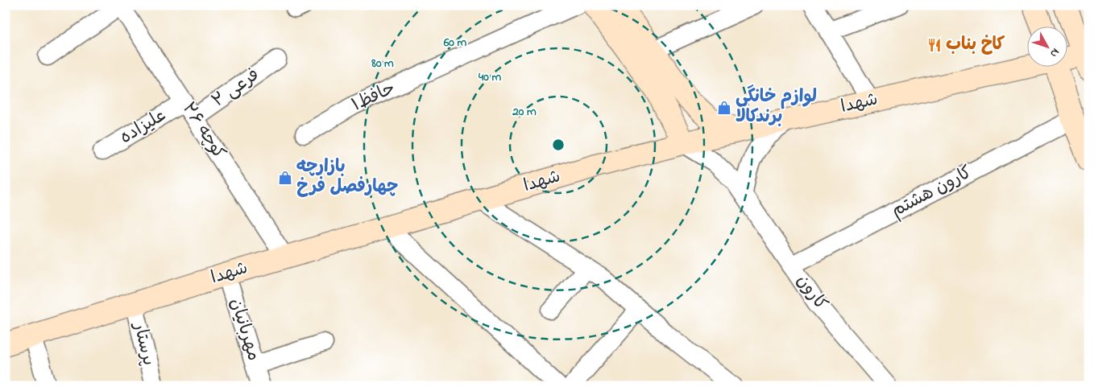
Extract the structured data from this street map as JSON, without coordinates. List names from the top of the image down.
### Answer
{
  "streets": {
    "street": [
      "فرعی ۲",
      "حافظ۱",
      "شهدا",
      "علیزاده",
      "کوچه ۲۶",
      "کارون هشتم",
      "کارون",
      "مهربانیان",
      "پرستار"
    ]
  },
  "crossings": [
    ["فرعی ۲", "کوچه ۲۶"],
    ["شهدا", "کوچه ۲۶"],
    ["شهدا", "کارون"],
    ["شهدا", "مهربانیان"],
    ["شهدا", "پرستار"],
    ["علیزاده", "کوچه ۲۶"],
    ["کارون هشتم", "کارون"]
  ],
  "places": {
    "restaurant": ["کاخ بناب"],
    "shop": ["لوازم خانگی برندکالا", "بازارچه چهارفصل فرخ"]
  },
  "north": "bottom right",
  "rings": [
    "60 m",
    "80 m",
    "40 m",
    "20 m"
  ]
}
